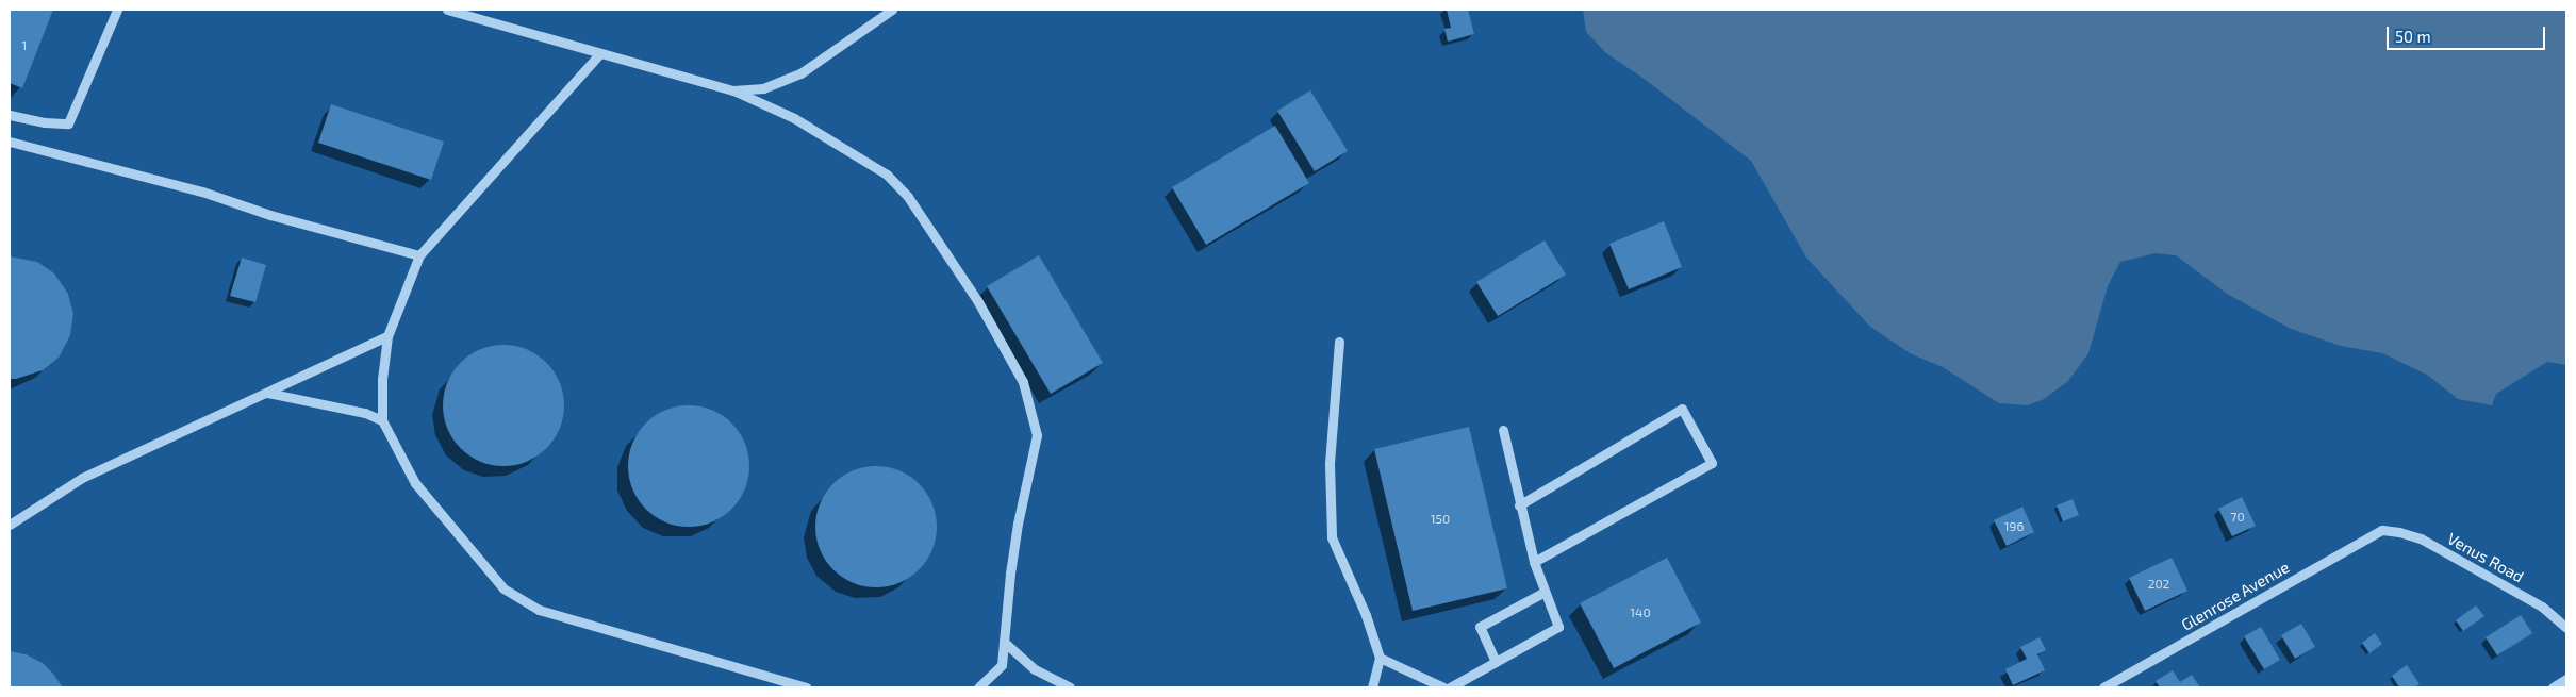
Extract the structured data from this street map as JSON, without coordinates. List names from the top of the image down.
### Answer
{
  "streets": {
    "street": ["Venus Road", "Glenrose Avenue"]
  },
  "crossings": [
    ["Venus Road", "Glenrose Avenue"]
  ],
  "house_numbers": [
    "1",
    "70",
    "150",
    "196",
    "202",
    "140"
  ],
  "scale_bar": "50 m"
}
